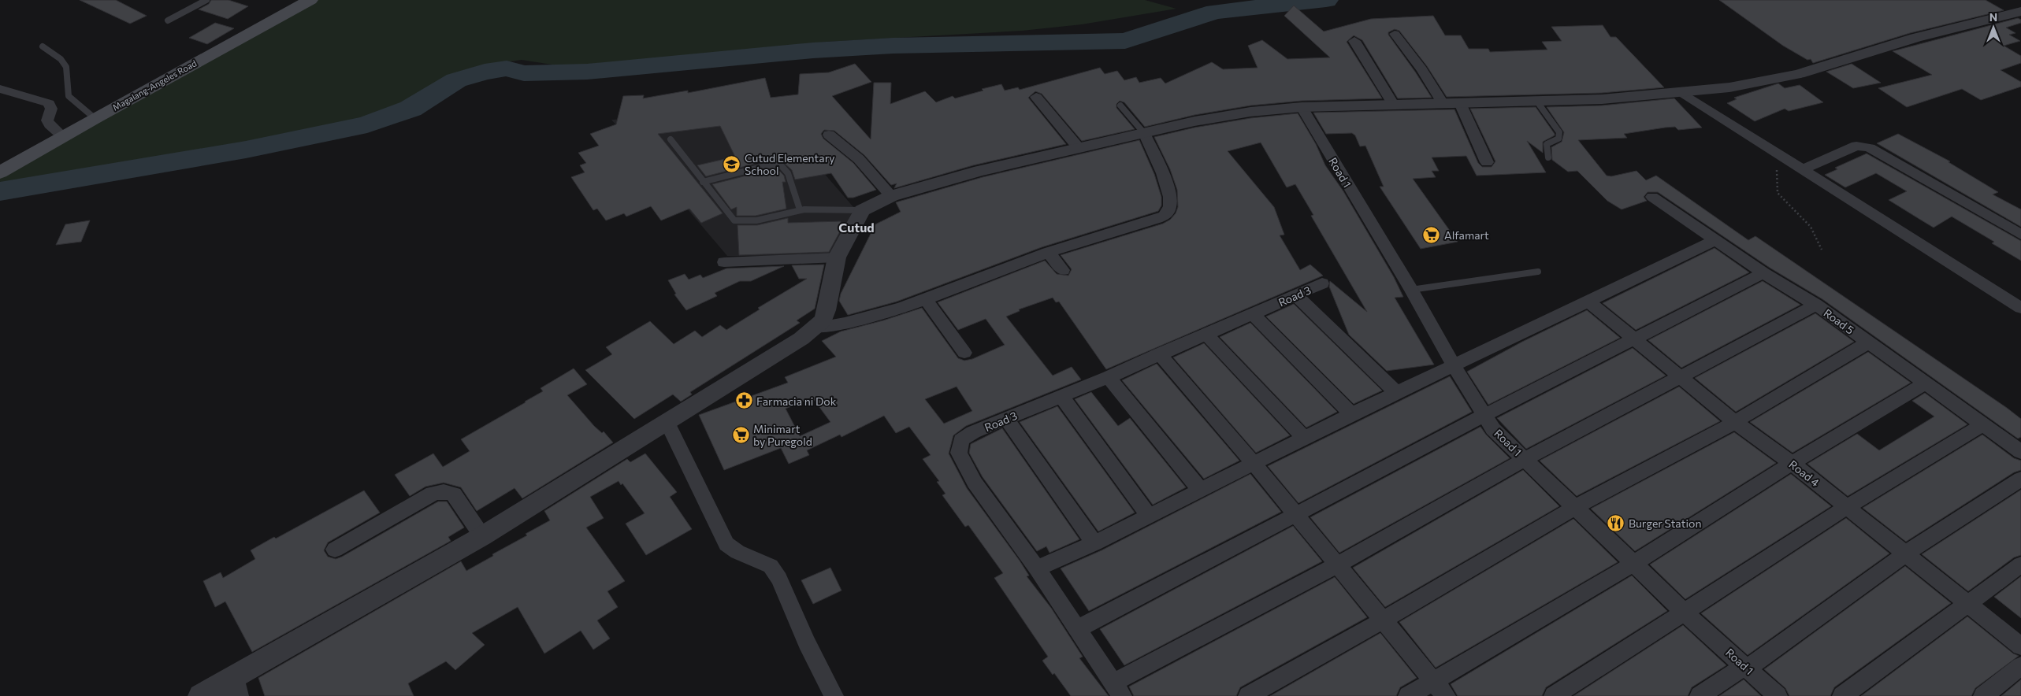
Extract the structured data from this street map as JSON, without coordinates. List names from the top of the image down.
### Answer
{
  "streets": {
    "main road": ["Magalang-Angeles Road"],
    "street": [
      "Road 1",
      "Road 3",
      "Road 5",
      "Road 4"
    ]
  },
  "districts": ["Cutud"],
  "places": {
    "school or university": ["Cutud Elementary School"],
    "supermarket": ["Alfamart", "Minimart by Puregold"],
    "pharmacy": ["Farmacia ni Dok"],
    "restaurant": ["Burger Station"]
  },
  "north": "top"
}
